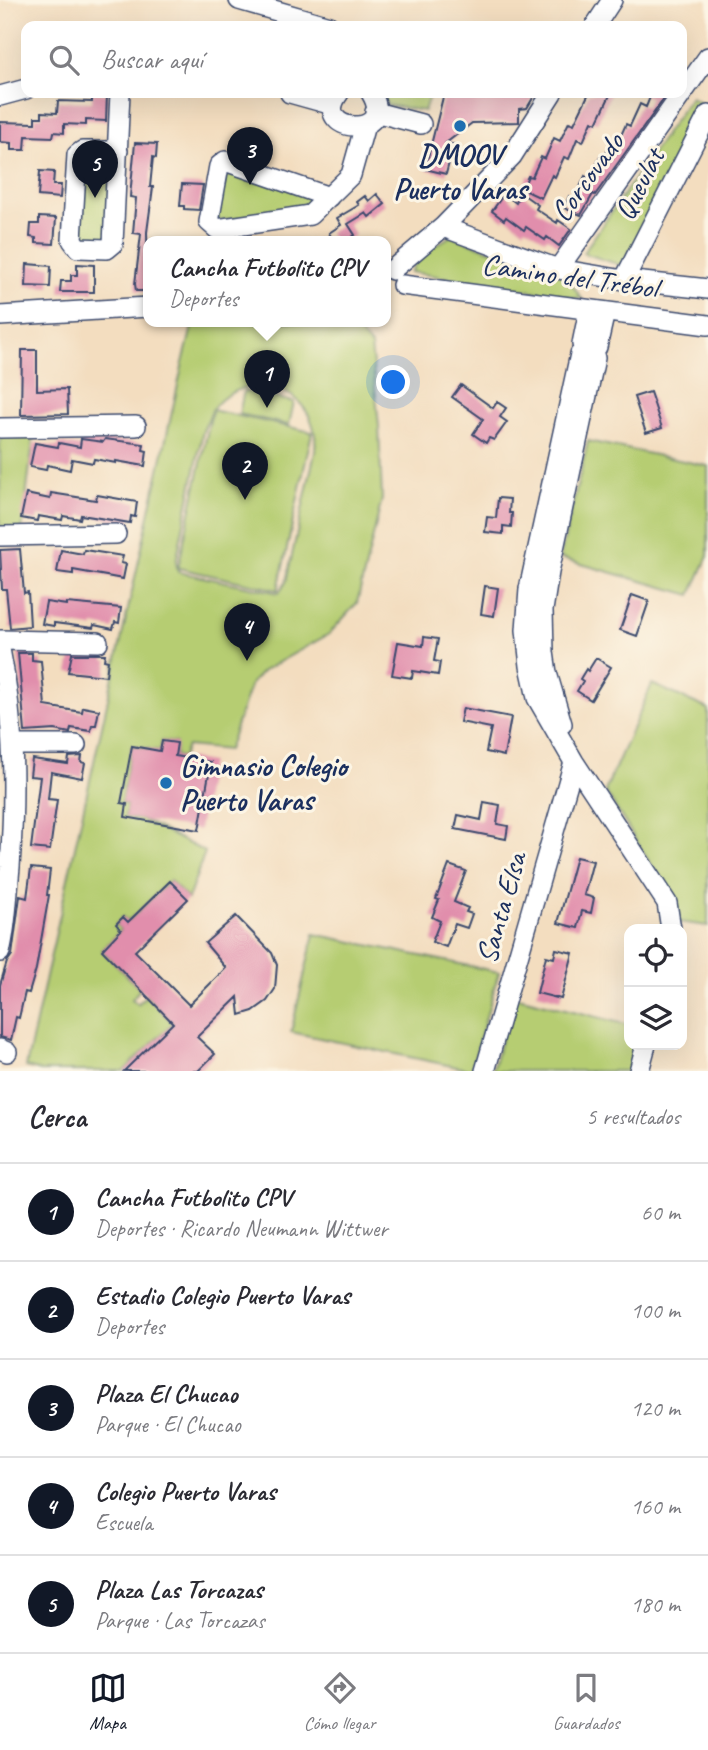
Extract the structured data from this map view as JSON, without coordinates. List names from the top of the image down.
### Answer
{
  "streets": {
    "street": [
      "Corcovado",
      "Queulat",
      "Camino del Trébol",
      "Santa Elsa"
    ]
  },
  "places": ["DMOOV Puerto Varas", "Gimnasio Colegio Puerto Varas"],
  "page": {
    "search": "Buscar aquí",
    "pins": [
      "3",
      "5",
      "1",
      "2",
      "4"
    ],
    "popup": ["Cancha Futbolito CPV", "Deportes"],
    "heading": ["Cerca", "5 resultados"],
    "list": [
      {
        "mark": "1",
        "name": "Cancha Futbolito CPV",
        "note": "Deportes · Ricardo Neumann Wittwer",
        "value": "60 m"
      },
      {
        "mark": "2",
        "name": "Estadio Colegio Puerto Varas",
        "note": "Deportes",
        "value": "100 m"
      },
      {
        "mark": "3",
        "name": "Plaza El Chucao",
        "note": "Parque · El Chucao",
        "value": "120 m"
      },
      {
        "mark": "4",
        "name": "Colegio Puerto Varas",
        "note": "Escuela",
        "value": "160 m"
      },
      {
        "mark": "5",
        "name": "Plaza Las Torcazas",
        "note": "Parque · Las Torcazas",
        "value": "180 m"
      }
    ],
    "nav": ["Mapa", "Cómo llegar", "Guardados"]
  }
}
